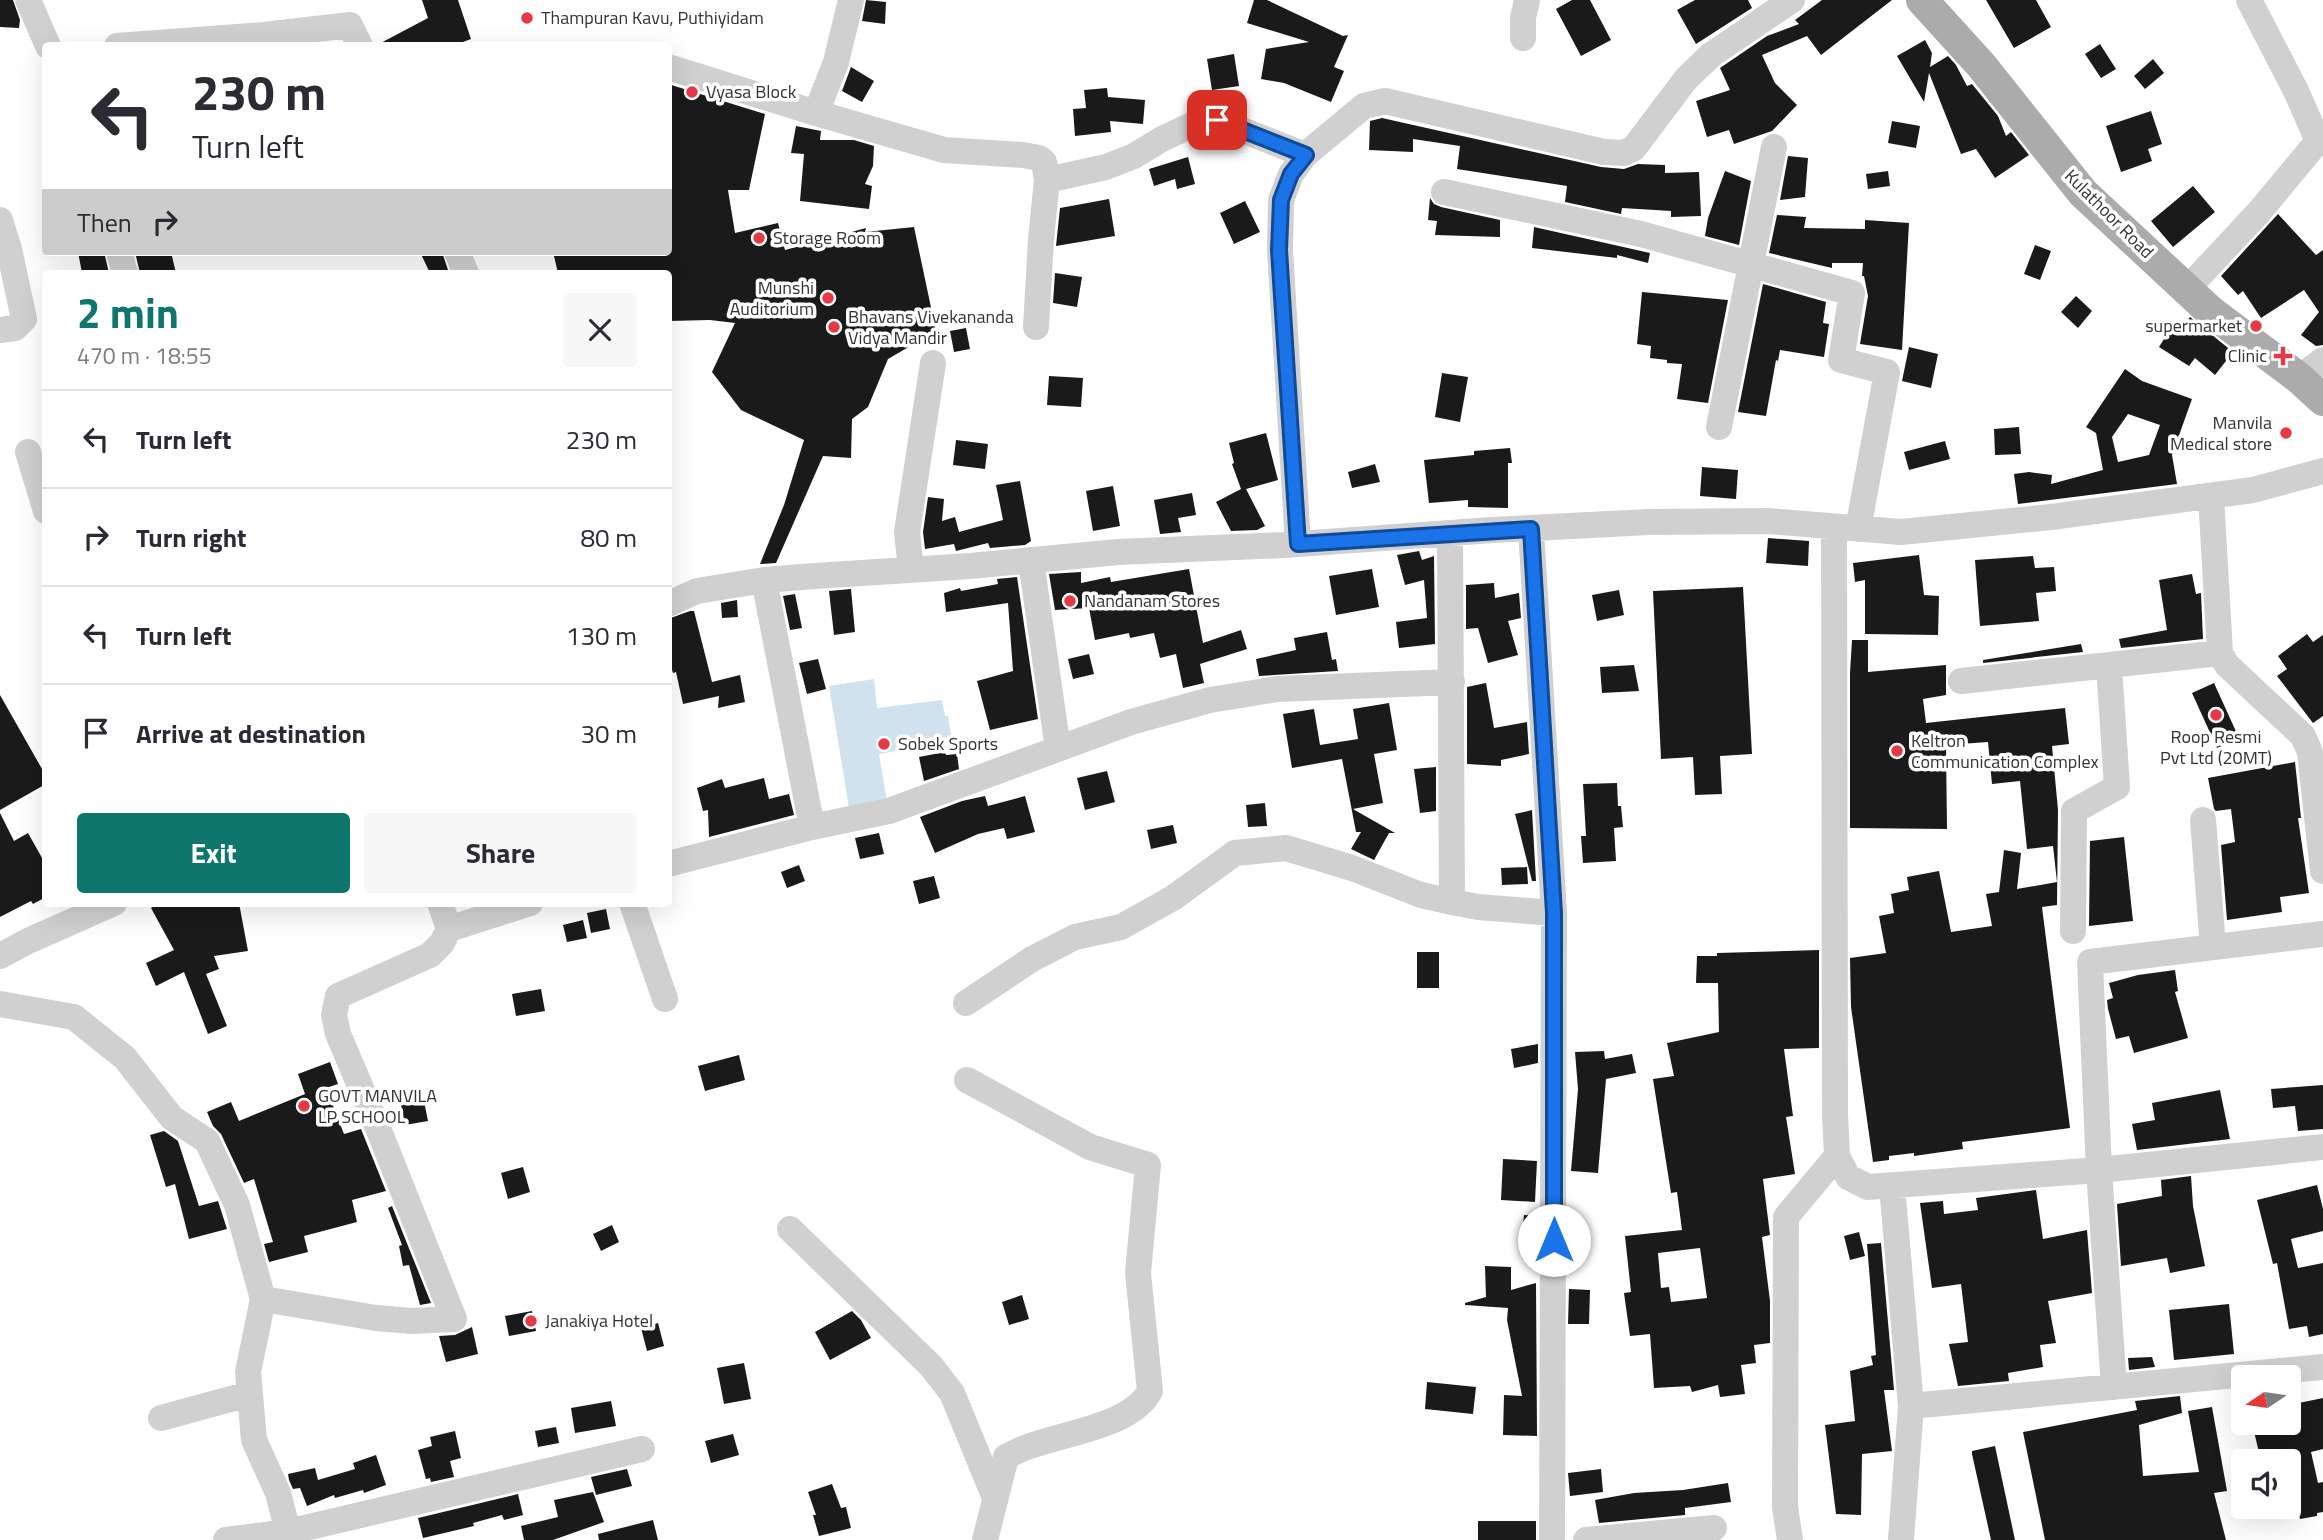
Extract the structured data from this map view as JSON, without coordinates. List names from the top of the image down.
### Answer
{
  "streets": {
    "main road": ["Kulathoor Road"]
  },
  "places": {
    "other": [
      "Thampuran Kavu, Puthiyidam",
      "Vyasa Block",
      "Storage Room",
      "Munshi Auditorium",
      "supermarket",
      "Bhavans Vivekananda Vidya Mandir",
      "Manvila Medical store",
      "Nandanam Stores",
      "Roop Resmi Pvt Ltd (20MT)",
      "Sobek Sports",
      "Keltron Communication Complex",
      "GOVT MANVILA LP SCHOOL",
      "Janakiya Hotel"
    ],
    "health": ["Clinic"]
  },
  "north": "left",
  "page": {
    "turn": ["230 m", "Turn left"],
    "then": "Then",
    "heading": ["2 min", "470 m · 18:55"],
    "list": [
      {
        "name": "Turn left",
        "value": "230 m"
      },
      {
        "name": "Turn right",
        "value": "80 m"
      },
      {
        "name": "Turn left",
        "value": "130 m"
      },
      {
        "name": "Arrive at destination",
        "value": "30 m"
      }
    ],
    "buttons": ["Exit", "Share"]
  }
}
